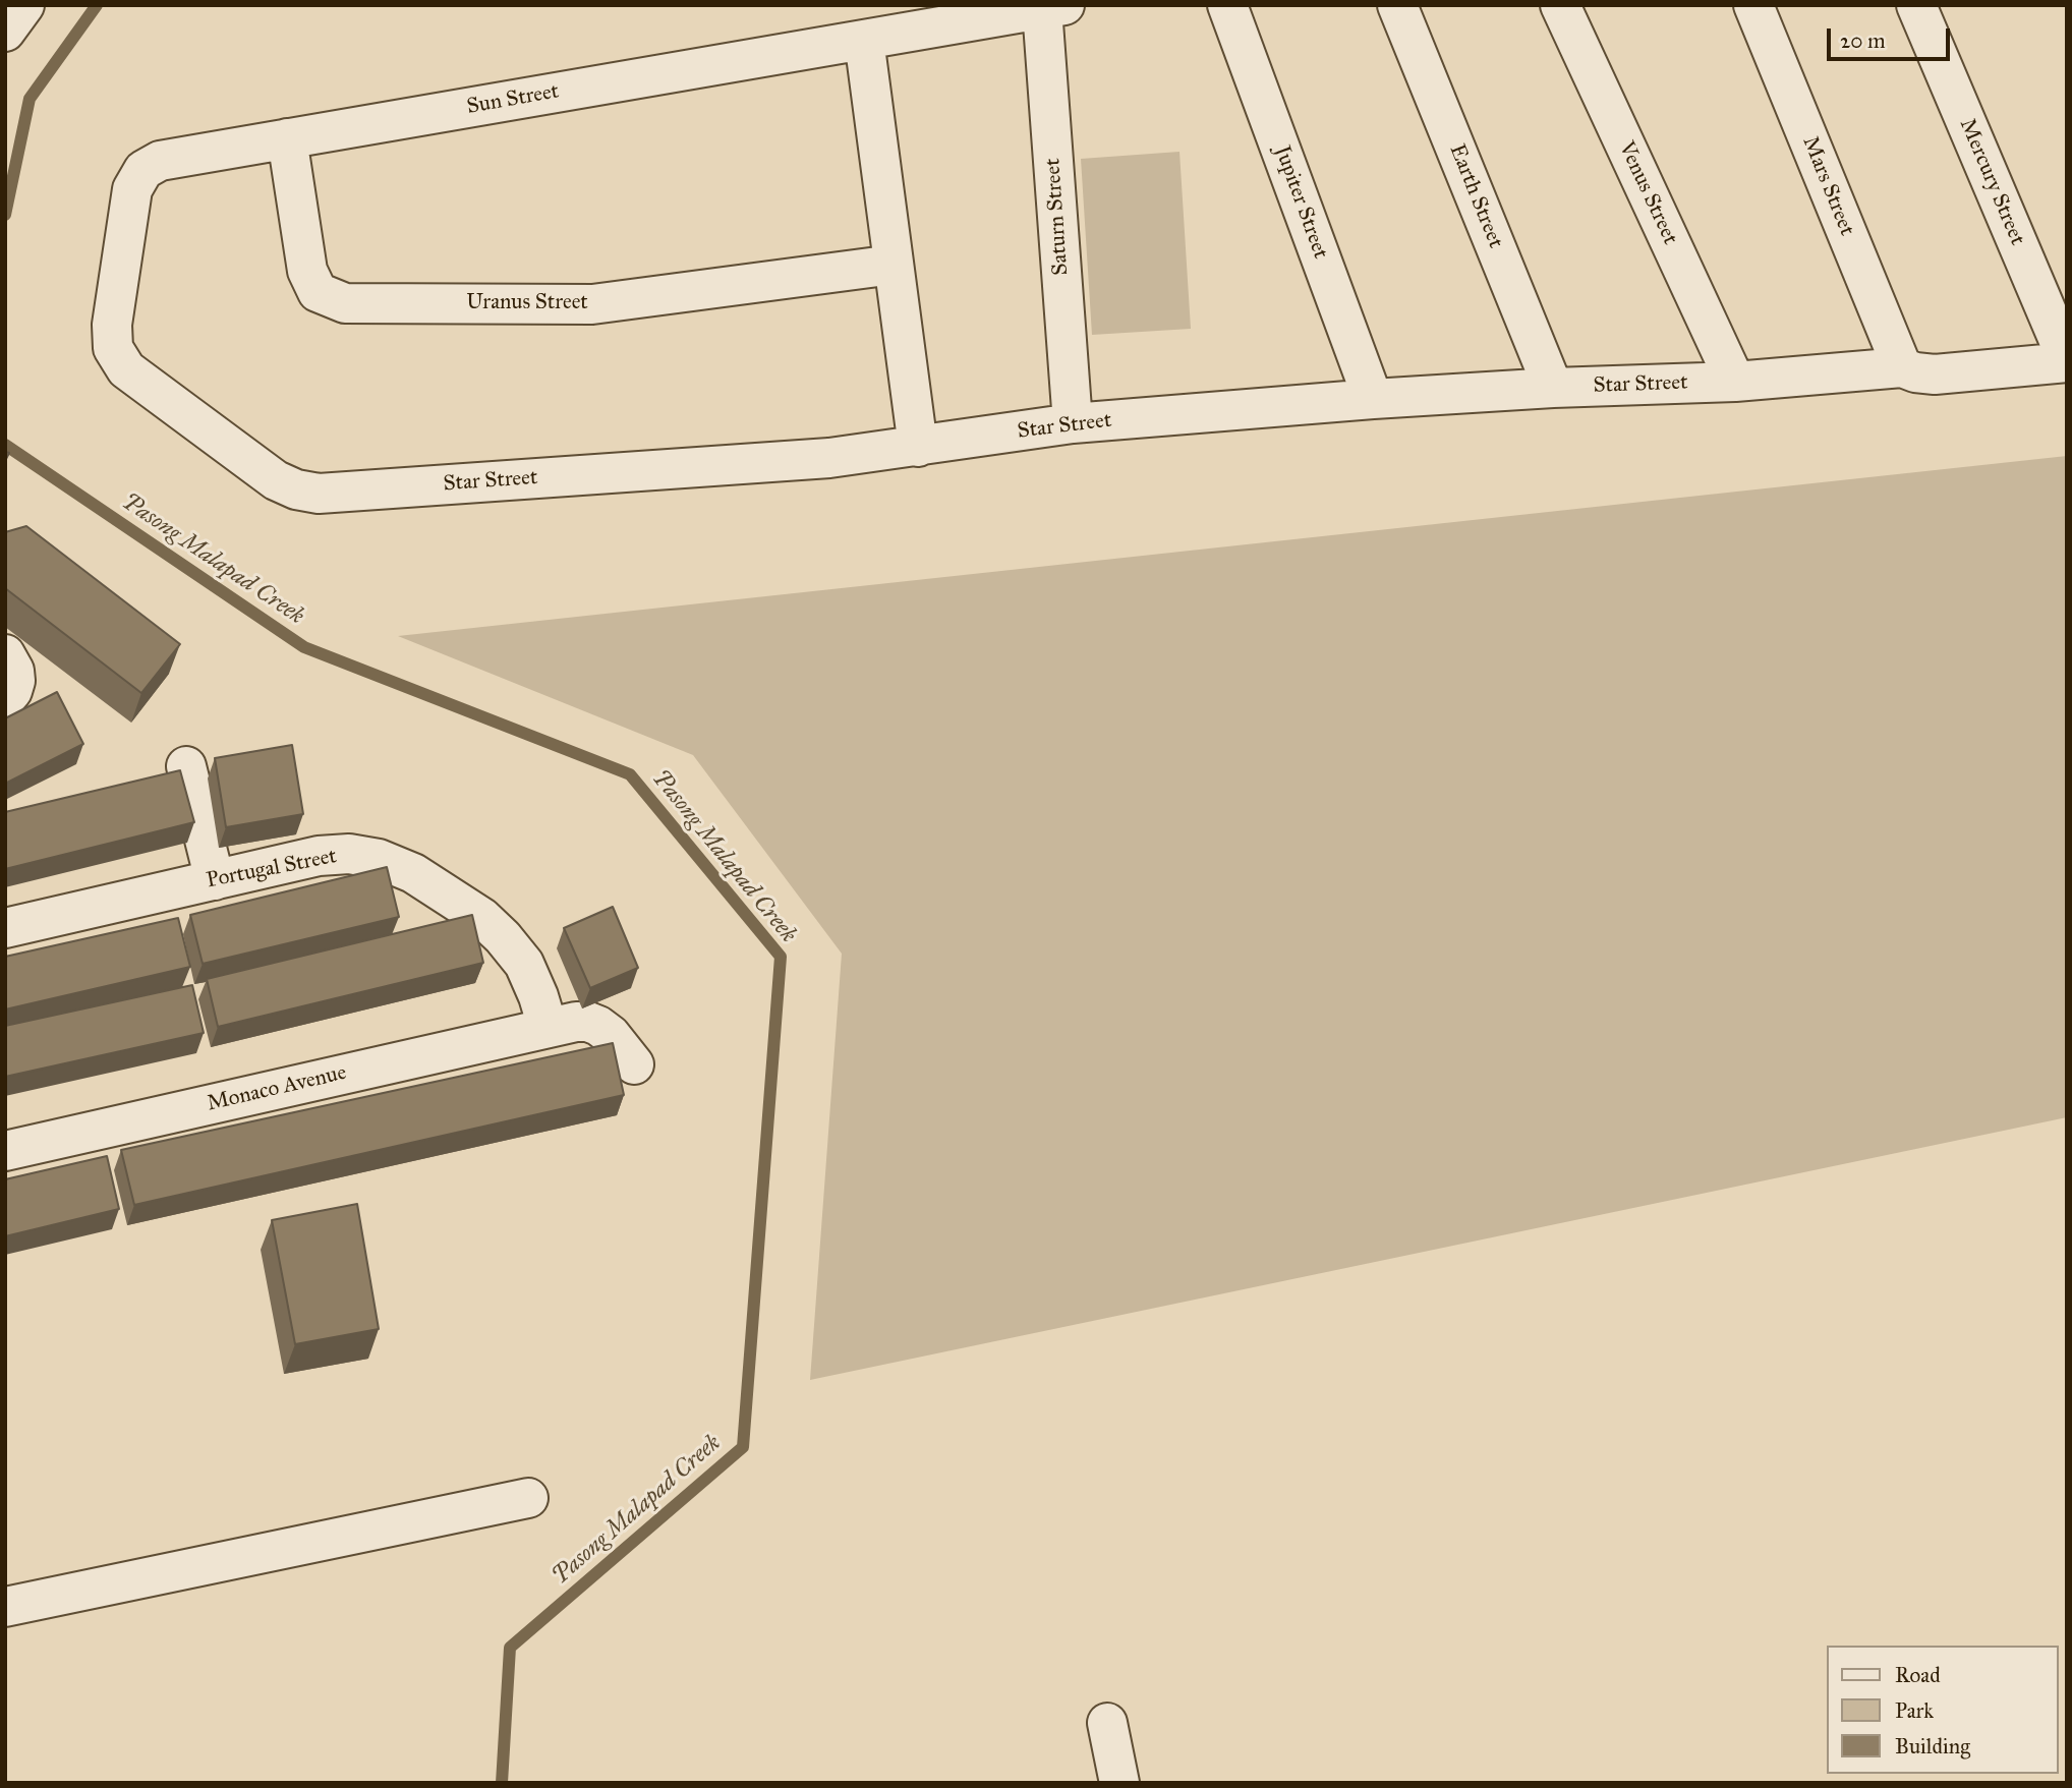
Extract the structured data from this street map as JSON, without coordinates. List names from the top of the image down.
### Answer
{
  "streets": {
    "street": [
      "Sun Street",
      "Mercury Street",
      "Mars Street",
      "Venus Street",
      "Earth Street",
      "Jupiter Street",
      "Saturn Street",
      "Uranus Street",
      "Star Street",
      "Portugal Street",
      "Monaco Avenue"
    ]
  },
  "crossings": [
    ["Sun Street", "Saturn Street"],
    ["Sun Street", "Uranus Street"],
    ["Sun Street", "Star Street"],
    ["Mercury Street", "Star Street"],
    ["Mars Street", "Star Street"],
    ["Venus Street", "Star Street"],
    ["Earth Street", "Star Street"],
    ["Jupiter Street", "Star Street"],
    ["Saturn Street", "Star Street"],
    ["Portugal Street", "Monaco Avenue"]
  ],
  "water": ["Pasong Malapad Creek"],
  "legend": ["Road", "Park", "Building"],
  "scale_bar": "20 m"
}
